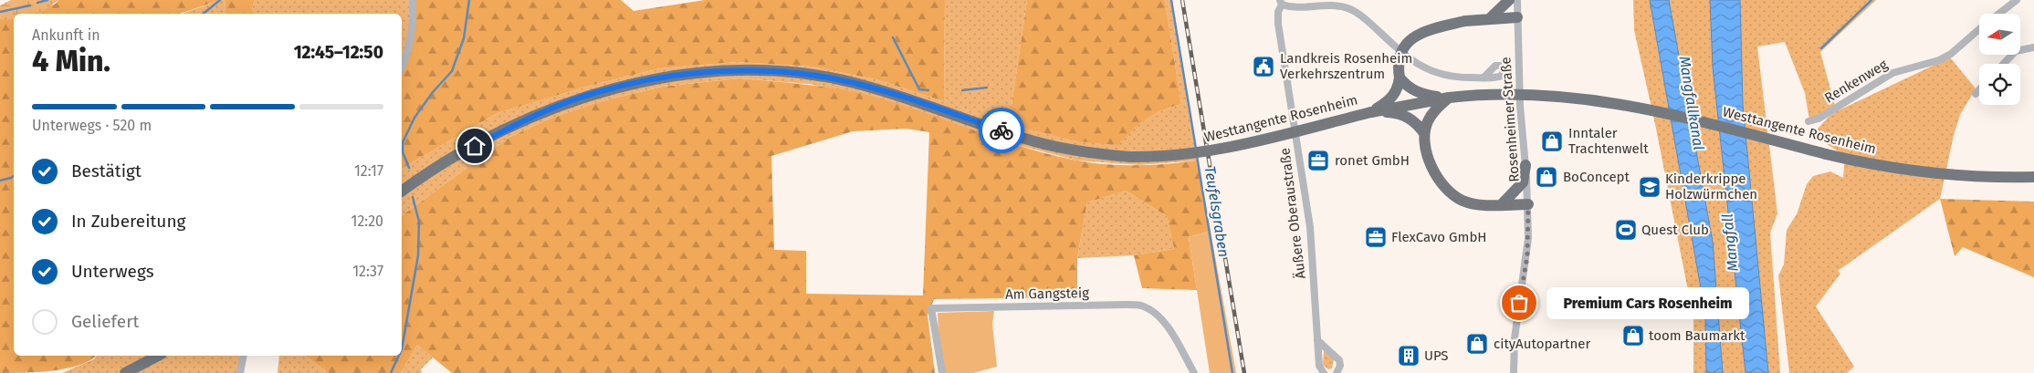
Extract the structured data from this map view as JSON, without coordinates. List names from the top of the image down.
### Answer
{
  "streets": {
    "highway": ["Westtangente Rosenheim"],
    "street": [
      "Renkenweg",
      "Rosenheimer Straße",
      "Äußere Oberaustraße",
      "Am Gangsteig"
    ]
  },
  "water": ["Mangfallkanal", "Teufelsgraben", "Mangfall"],
  "places": {
    "public building": ["Landkreis Rosenheim Verkehrszentrum"],
    "shop": [
      "Inntaler Trachtenwelt",
      "BoConcept",
      "toom Baumarkt",
      "cityAutopartner"
    ],
    "office": ["ronet GmbH", "FlexCavo GmbH"],
    "school or university": ["Kinderkrippe Holzwürmchen"],
    "sports": ["Quest Club"],
    "other": ["Premium Cars Rosenheim"],
    "building": ["UPS"]
  },
  "north": "left",
  "page": {
    "heading": ["4 Min.", "Ankunft in", "12:45–12:50"],
    "bar": "Unterwegs · 520 m",
    "list": [
      ["Bestätigt", "12:17"],
      ["In Zubereitung", "12:20"],
      ["Unterwegs", "12:37"],
      "Geliefert"
    ],
    "bubble": "Premium Cars Rosenheim"
  }
}
